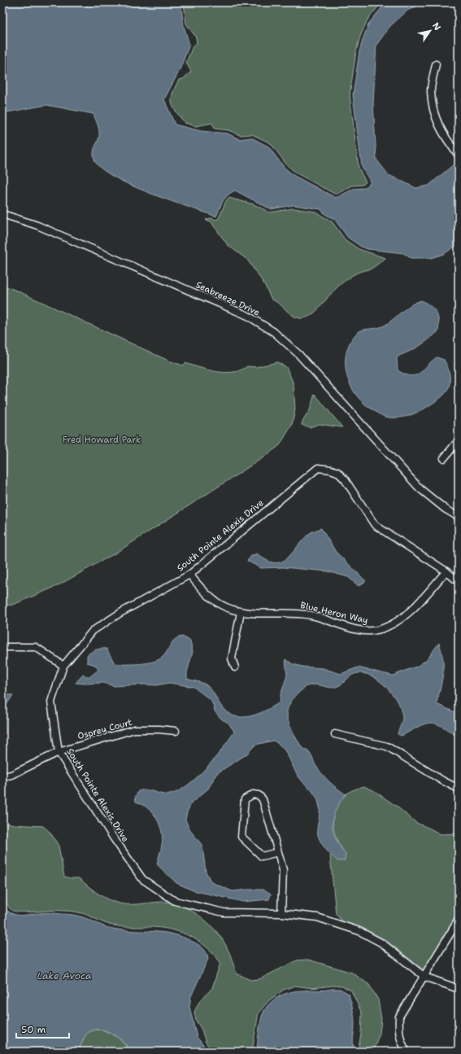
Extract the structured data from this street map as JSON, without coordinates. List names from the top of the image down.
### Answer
{
  "streets": {
    "street": [
      "Seabreeze Drive",
      "South Pointe Alexis Drive",
      "Blue Heron Way",
      "Osprey Court"
    ]
  },
  "crossings": [
    ["South Pointe Alexis Drive", "Blue Heron Way"],
    ["South Pointe Alexis Drive", "Osprey Court"]
  ],
  "water": ["Lake Avoca"],
  "parks": ["Fred Howard Park"],
  "scale_bar": "50 m",
  "north": "top right"
}
